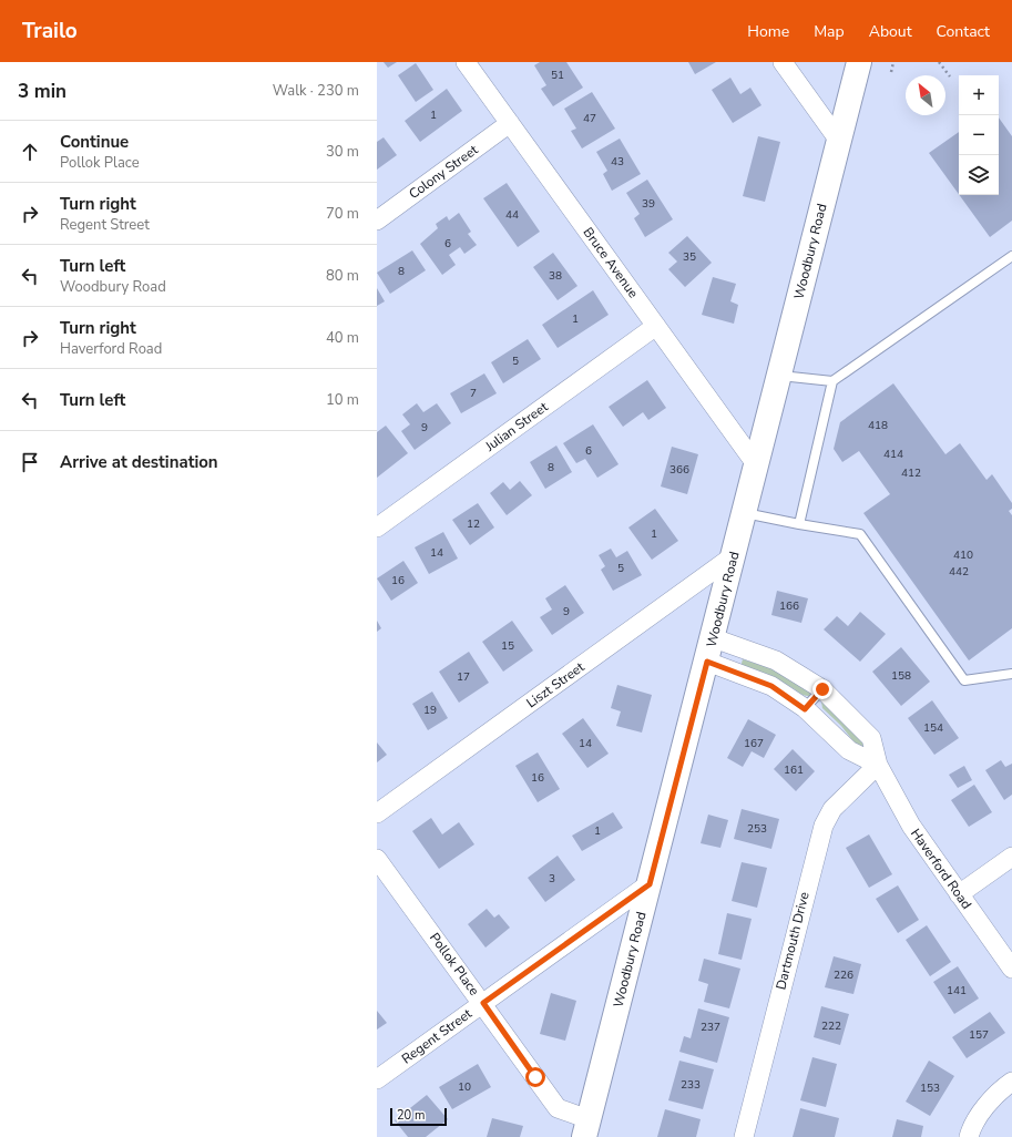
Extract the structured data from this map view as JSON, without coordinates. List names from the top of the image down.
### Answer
{
  "streets": {
    "main road": ["Woodbury Road"],
    "street": [
      "Colony Street",
      "Bruce Avenue",
      "Julian Street",
      "Liszt Street",
      "Haverford Road",
      "Dartmouth Drive",
      "Pollok Place",
      "Regent Street"
    ]
  },
  "crossings": [
    ["Colony Street", "Bruce Avenue"],
    ["Woodbury Road", "Bruce Avenue"],
    ["Woodbury Road", "Liszt Street"],
    ["Woodbury Road", "Haverford Road"],
    ["Woodbury Road", "Pollok Place"],
    ["Woodbury Road", "Regent Street"],
    ["Bruce Avenue", "Julian Street"],
    ["Haverford Road", "Dartmouth Drive"],
    ["Pollok Place", "Regent Street"]
  ],
  "house_numbers": [
    "51",
    "1",
    "47",
    "43",
    "39",
    "44",
    "6",
    "35",
    "8",
    "38",
    "1",
    "5",
    "7",
    "418",
    "9",
    "6",
    "414",
    "8",
    "366",
    "412",
    "12",
    "1",
    "14",
    "410",
    "5",
    "442",
    "16",
    "166",
    "9",
    "15",
    "158",
    "17",
    "19",
    "154",
    "14",
    "167",
    "161",
    "16",
    "253",
    "1",
    "3",
    "226",
    "141",
    "222",
    "237",
    "157",
    "233",
    "10",
    "153"
  ],
  "scale_bar": "20 m",
  "north": "top left",
  "page": {
    "header": "Trailo",
    "nav": [
      "Home",
      "Map",
      "About",
      "Contact"
    ],
    "heading": ["3 min", "Walk · 230 m"],
    "map_buttons": ["+", "−"],
    "list": [
      ["Continue", "Pollok Place", "30 m"],
      ["Turn right", "Regent Street", "70 m"],
      ["Turn left", "Woodbury Road", "80 m"],
      ["Turn right", "Haverford Road", "40 m"],
      ["Turn left", "10 m"],
      "Arrive at destination"
    ],
    "scale": "20 m"
  }
}
